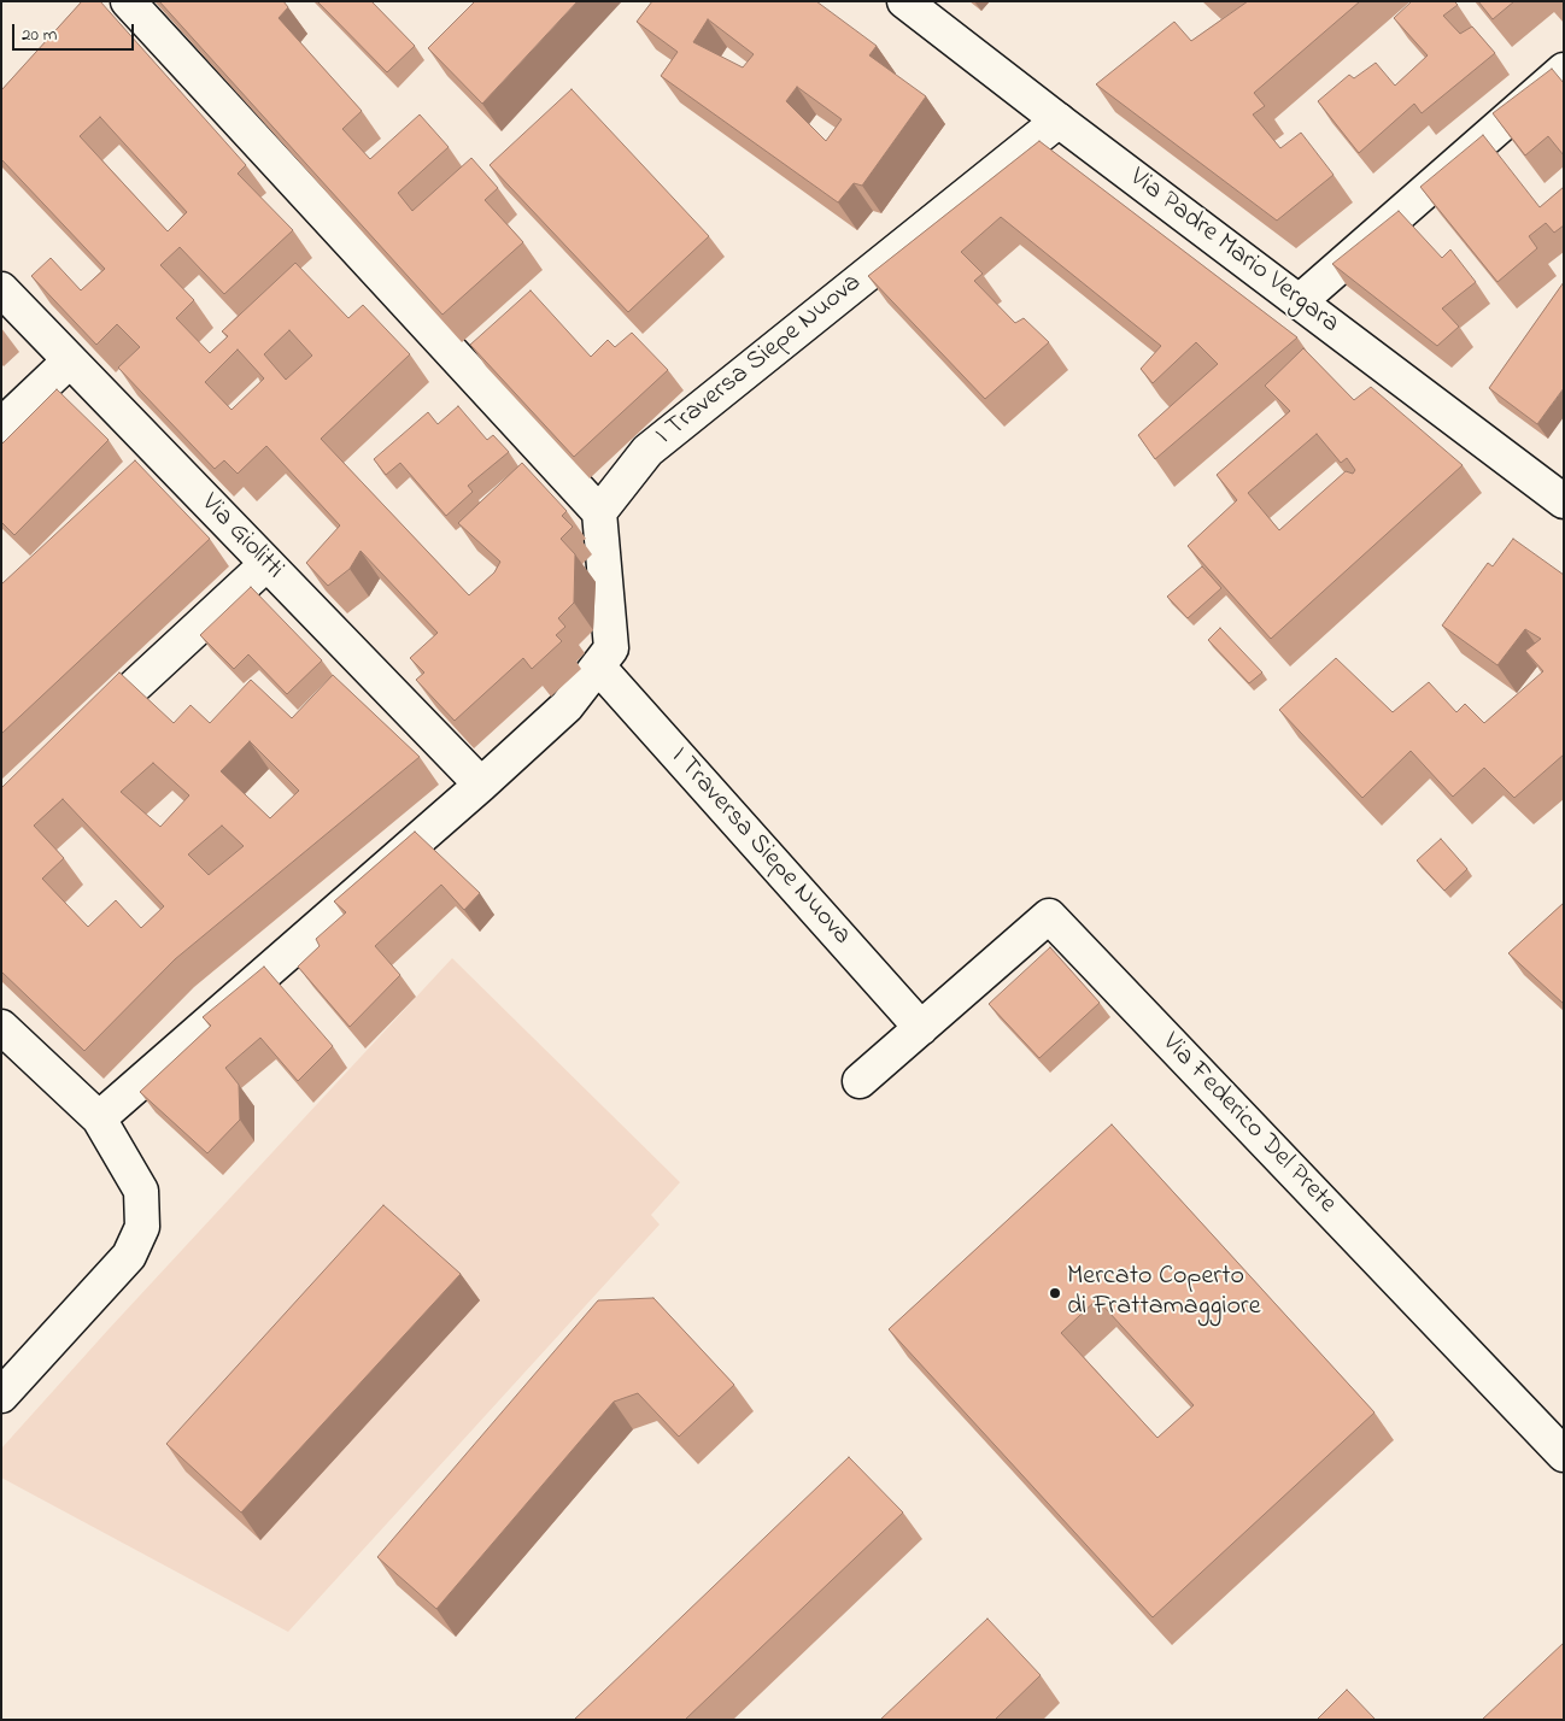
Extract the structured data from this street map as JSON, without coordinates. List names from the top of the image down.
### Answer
{
  "streets": {
    "street": [
      "Via Padre Mario Vergara",
      "I Traversa Siepe Nuova",
      "Via Giolitti",
      "Via Federico Del Prete"
    ]
  },
  "crossings": [
    ["Via Padre Mario Vergara", "I Traversa Siepe Nuova"],
    ["I Traversa Siepe Nuova", "Via Federico Del Prete"]
  ],
  "places": ["Mercato Coperto di Frattamaggiore"],
  "scale_bar": "20 m"
}
